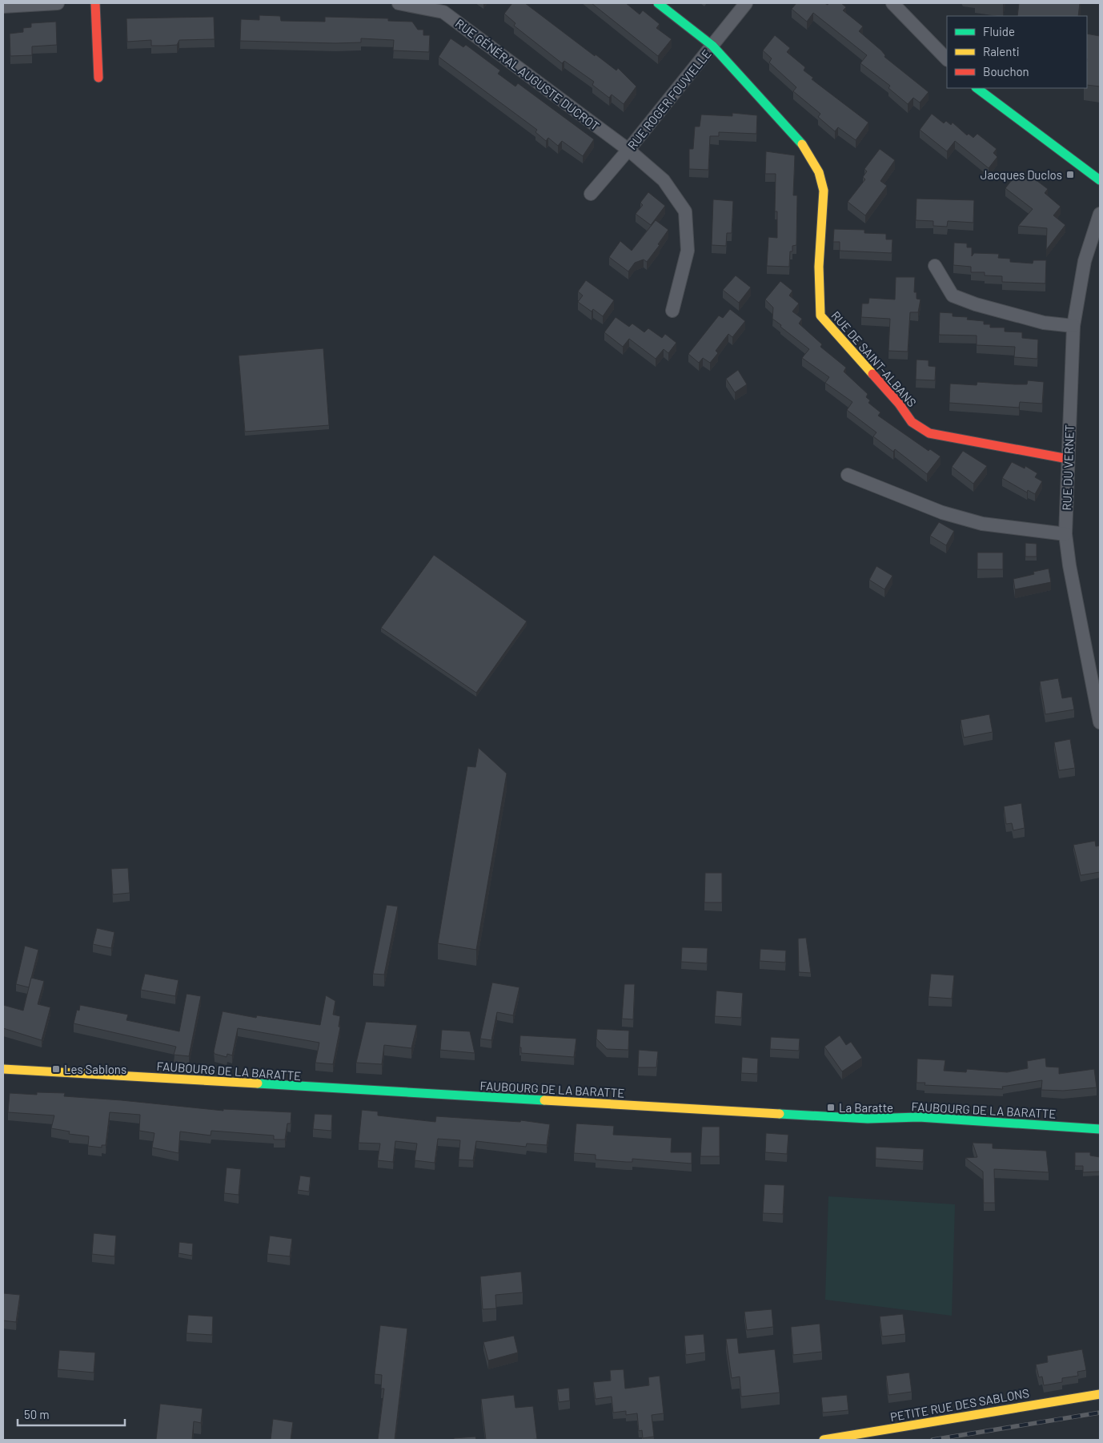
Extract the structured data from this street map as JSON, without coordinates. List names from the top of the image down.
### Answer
{
  "streets": {
    "street": [
      "RUE GÉNÉRAL AUGUSTE DUCROT",
      "RUE ROGER FOUVIELLE",
      "RUE DE SAINT-ALBANS",
      "RUE DU VERNET",
      "FAUBOURG DE LA BARATTE",
      "PETITE RUE DES SABLONS"
    ]
  },
  "crossings": [
    ["RUE GÉNÉRAL AUGUSTE DUCROT", "RUE ROGER FOUVIELLE"],
    ["RUE ROGER FOUVIELLE", "RUE DE SAINT-ALBANS"],
    ["RUE DE SAINT-ALBANS", "RUE DU VERNET"]
  ],
  "places": {
    "transit": ["Jacques Duclos", "Les Sablons", "La Baratte"]
  },
  "legend": ["Fluide", "Ralenti", "Bouchon"],
  "scale_bar": "50 m"
}
